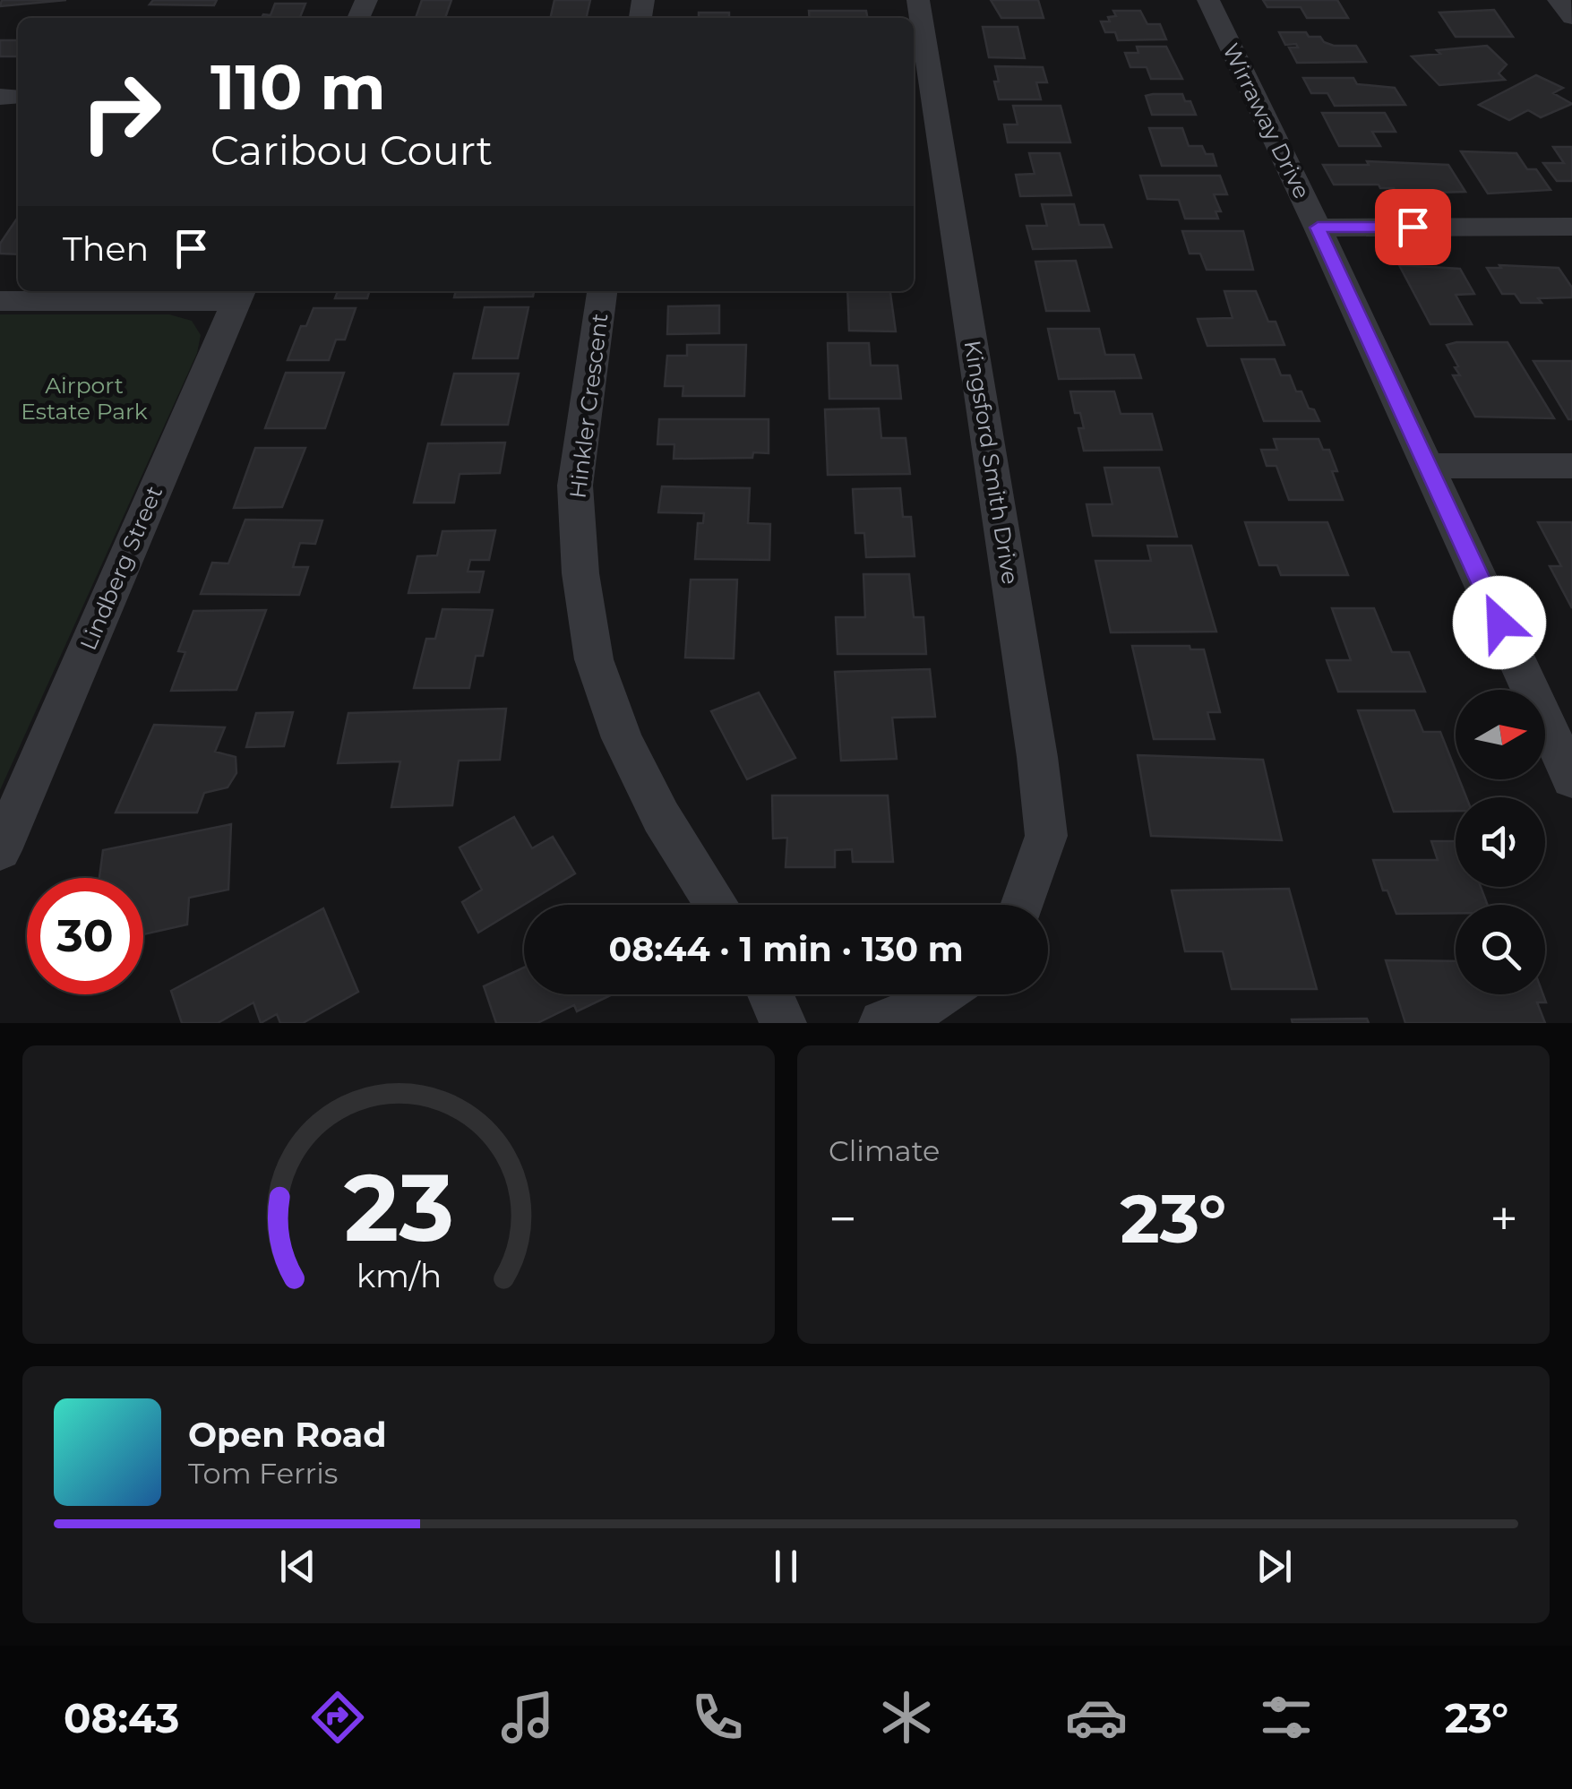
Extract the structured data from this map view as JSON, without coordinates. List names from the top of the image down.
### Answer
{
  "streets": {
    "street": [
      "Wirraway Drive",
      "Hinkler Crescent",
      "Kingsford Smith Drive",
      "Lindberg Street"
    ]
  },
  "parks": ["Airport Estate Park"],
  "north": "right",
  "page": {
    "turn": ["110 m", "Caribou Court"],
    "then": "Then",
    "limit": "30",
    "trip": "08:44 · 1 min · 130 m",
    "tile": "Climate",
    "heat": ["−", "23°", "+"],
    "song": ["Open Road", "Tom Ferris"],
    "tabs": ["08:43", "23°"],
    "gauge": ["23", "km/h"]
  }
}
